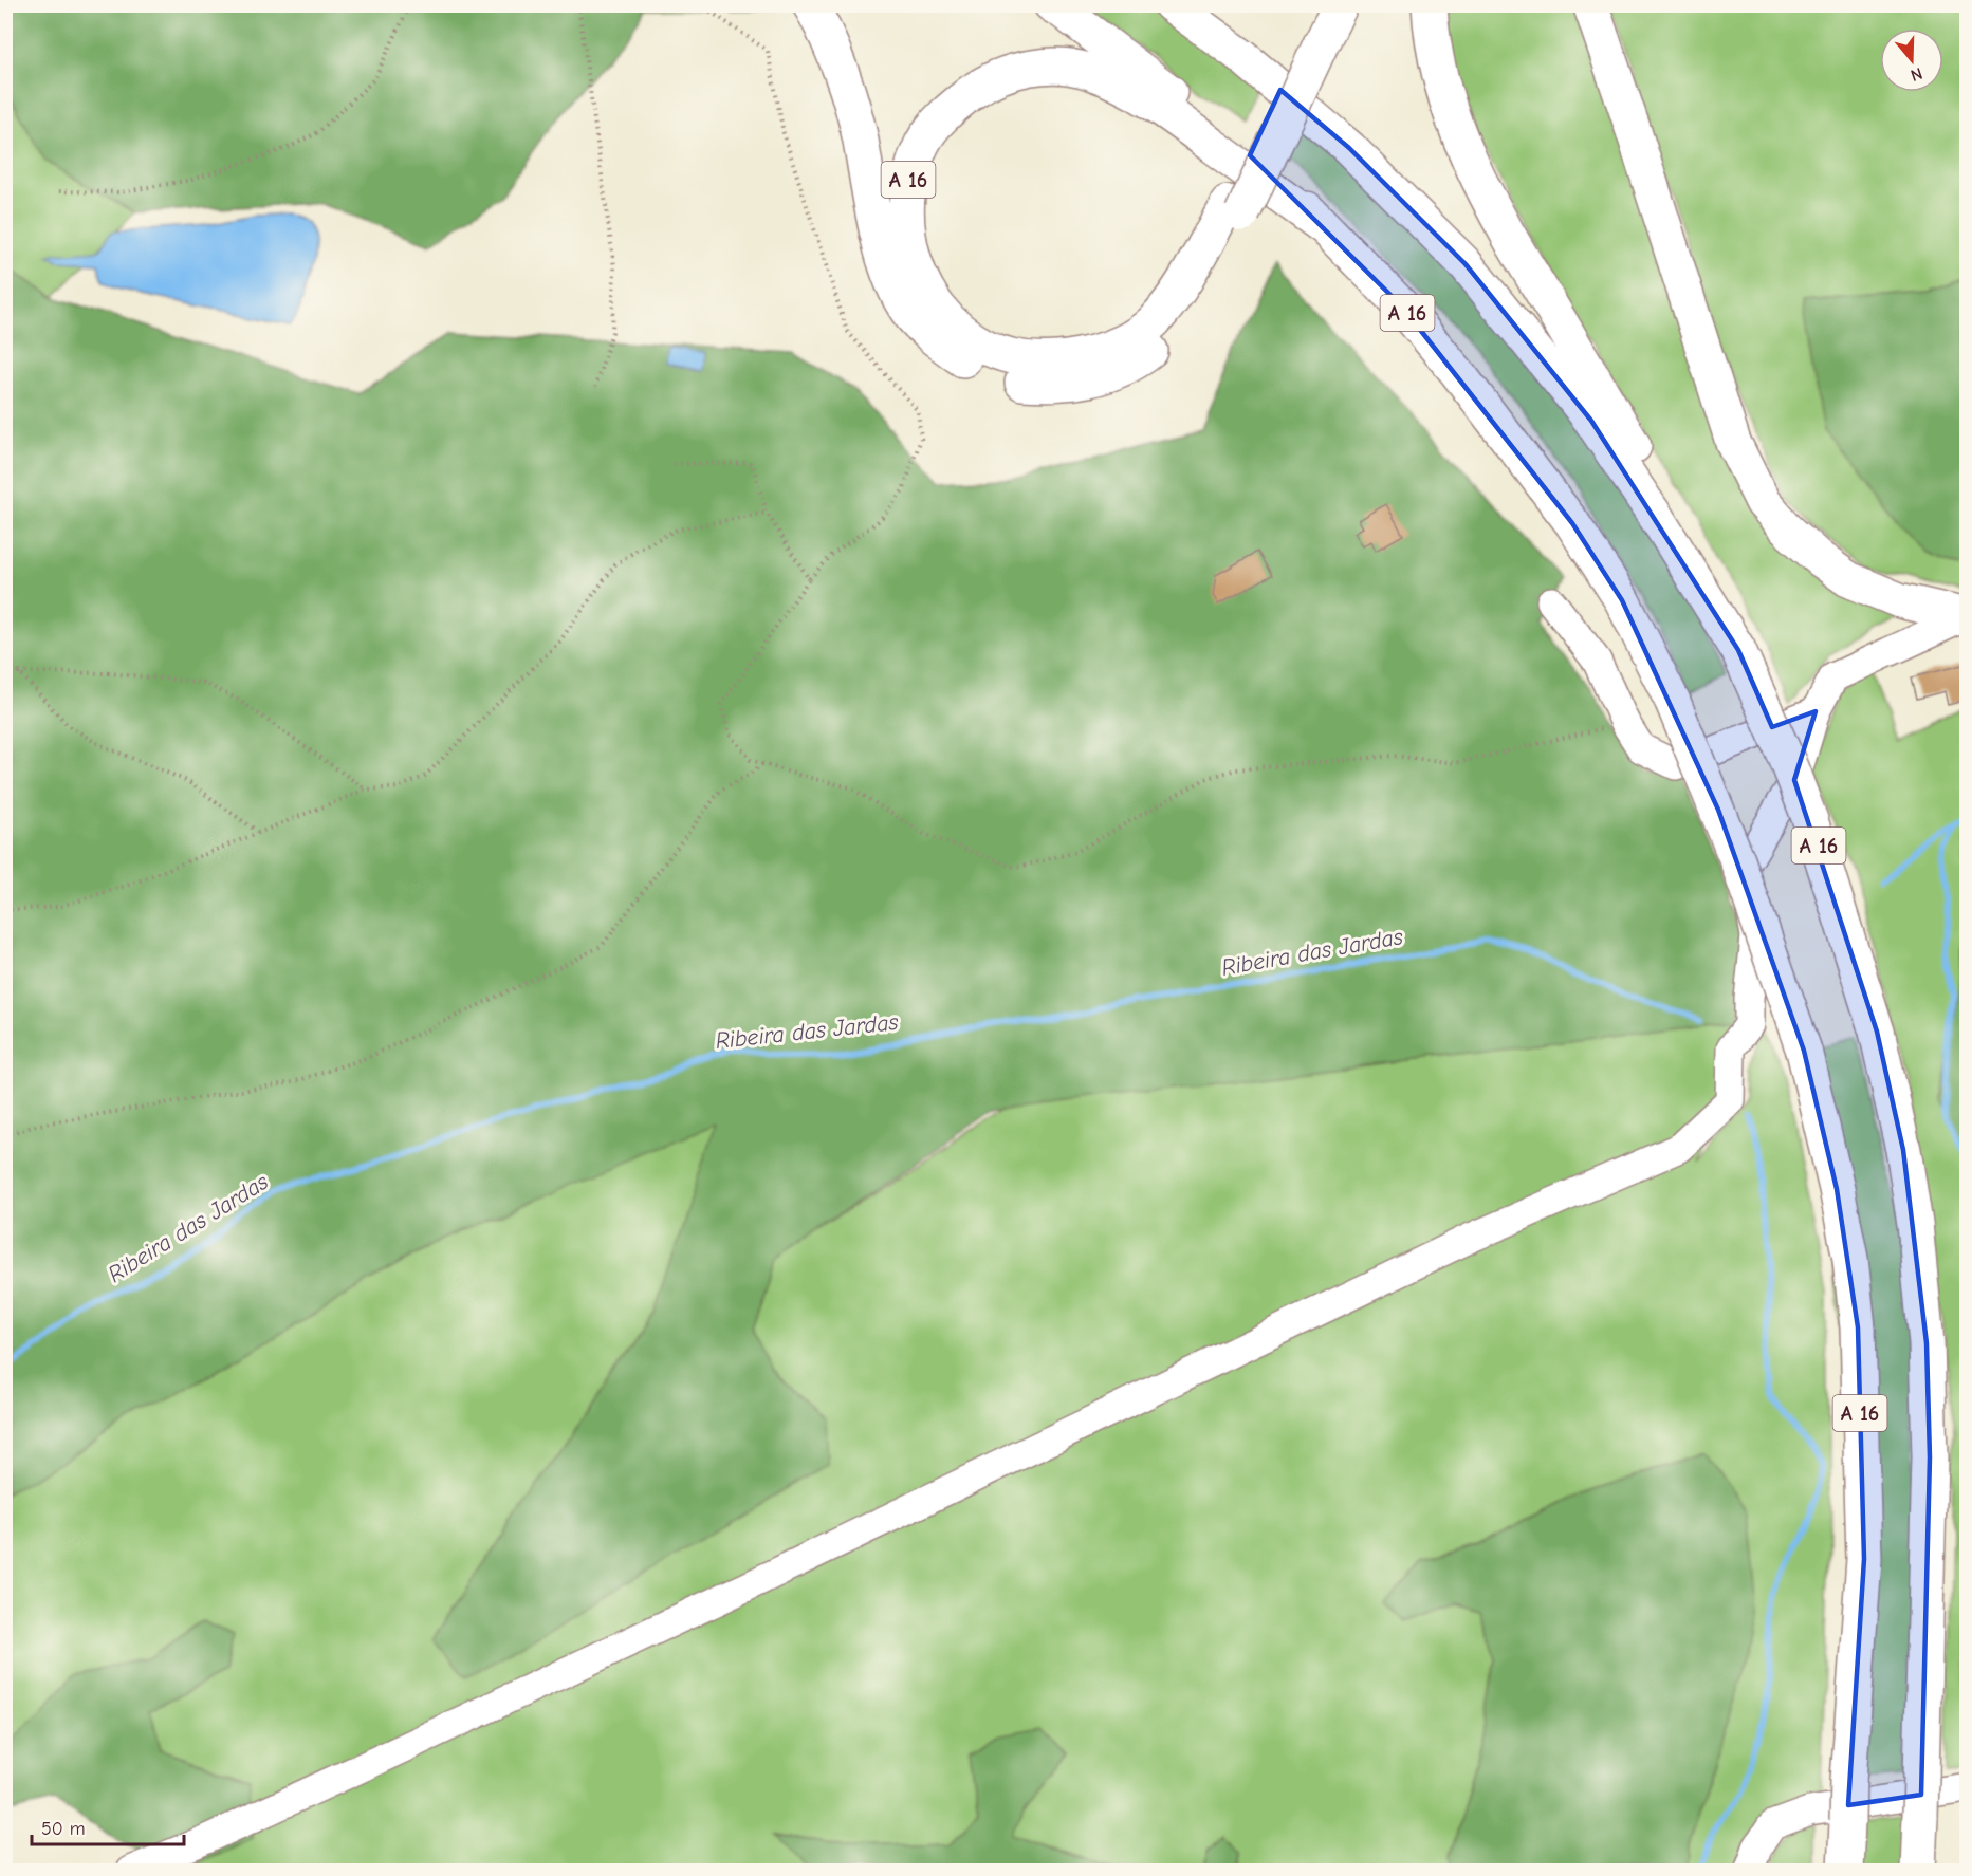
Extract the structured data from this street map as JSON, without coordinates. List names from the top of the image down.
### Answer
{
  "streets": {
    "main road": ["A 16"]
  },
  "water": ["Ribeira das Jardas"],
  "scale_bar": "50 m",
  "north": "bottom"
}
